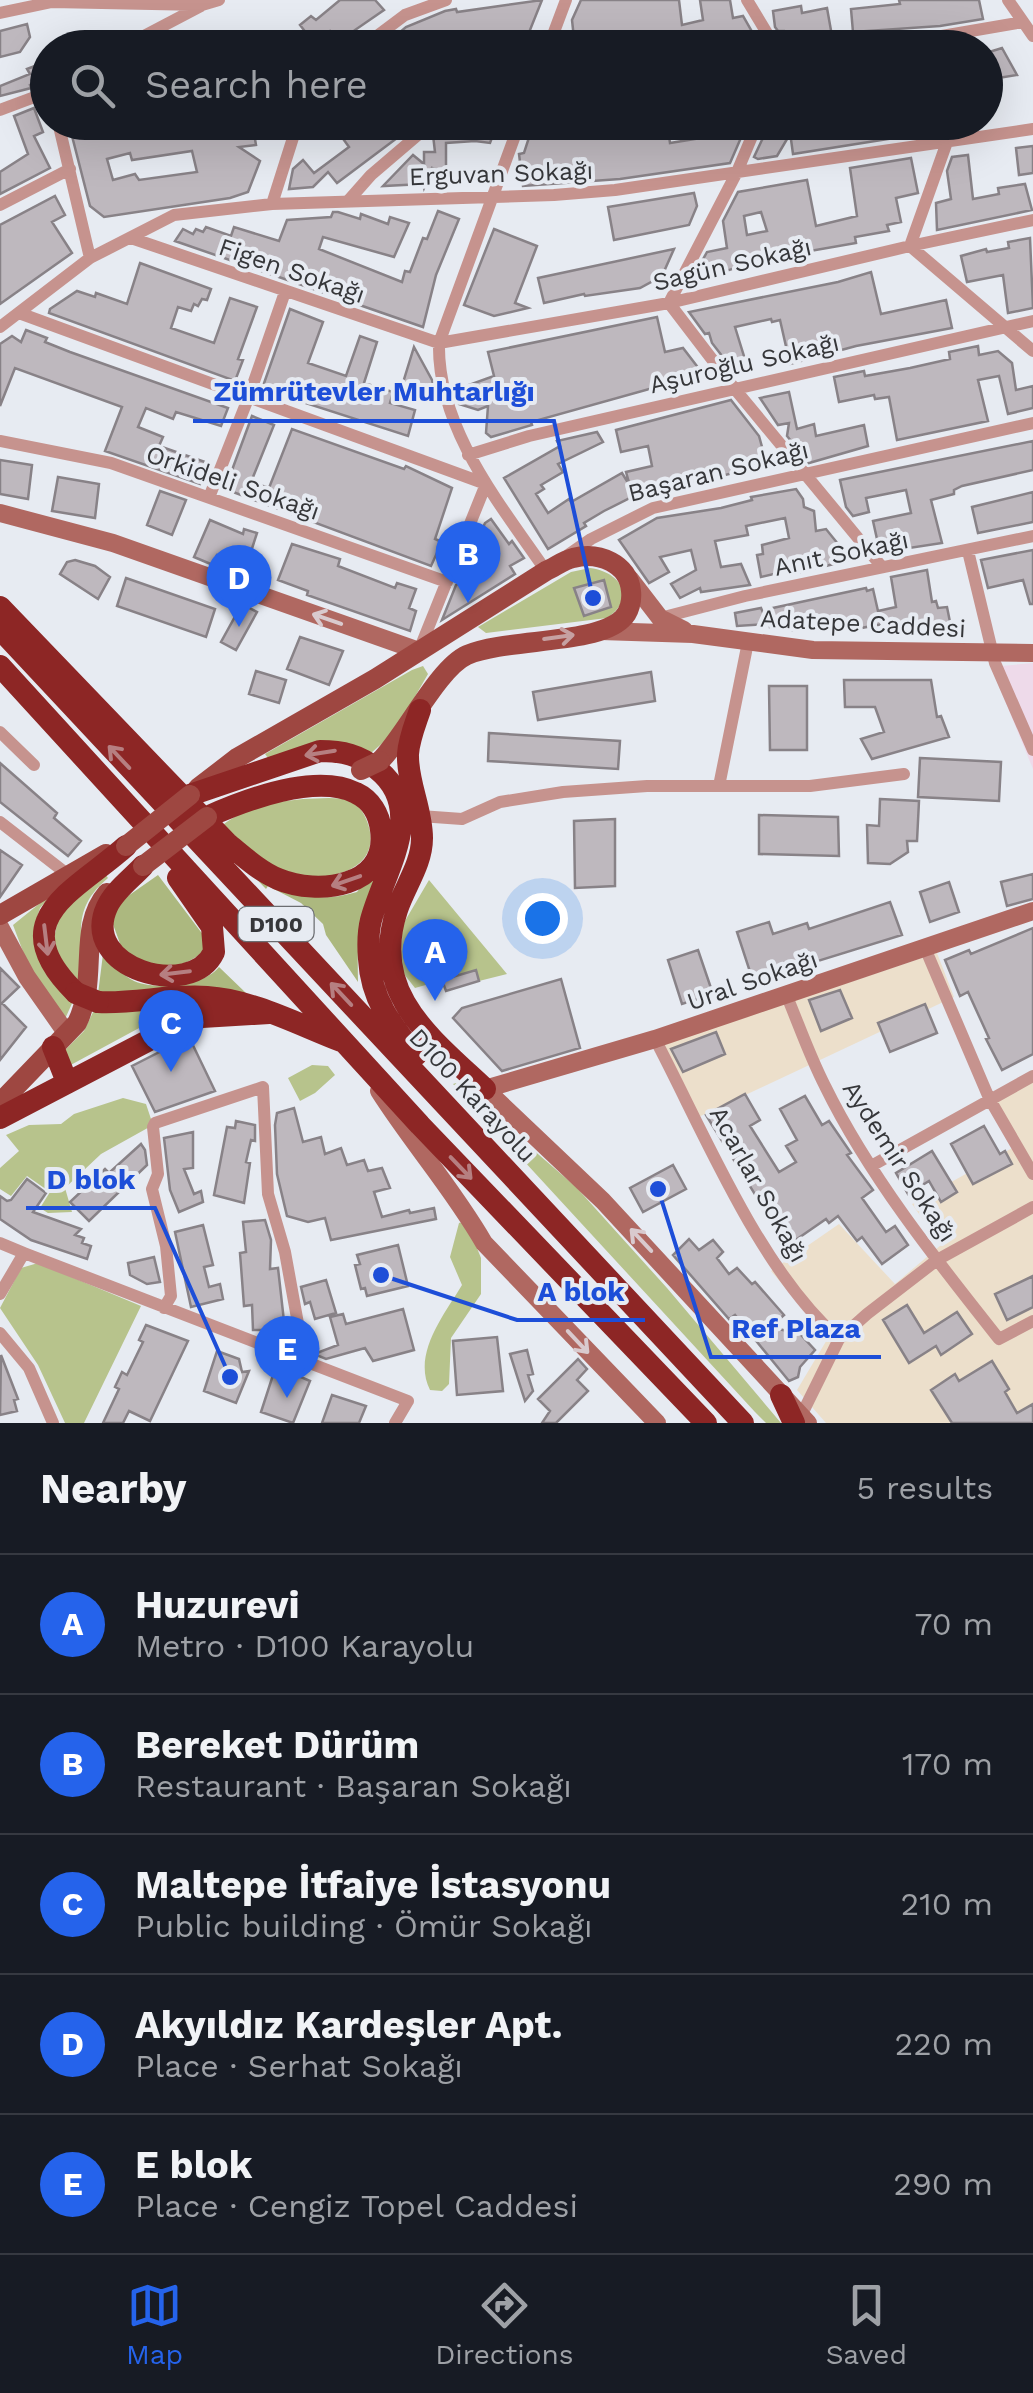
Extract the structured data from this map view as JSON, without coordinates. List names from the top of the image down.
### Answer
{
  "streets": {
    "highway": ["D100", "D100 Karayolu"],
    "main road": ["Başaran Sokağı", "Adatepe Caddesi", "Ural Sokağı"],
    "street": [
      "Erguvan Sokağı",
      "Sagün Sokağı",
      "Figen Sokağı",
      "Aşuroğlu Sokağı",
      "Orkideli Sokağı",
      "Anıt Sokağı",
      "Aydemir Sokağı",
      "Acarlar Sokağı"
    ]
  },
  "crossings": [
    ["Erguvan Sokağı", "Figen Sokağı"],
    ["Sagün Sokağı", "Figen Sokağı"],
    ["Başaran Sokağı", "Adatepe Caddesi"],
    ["Anıt Sokağı", "Adatepe Caddesi"],
    ["Ural Sokağı", "Aydemir Sokağı"],
    ["Ural Sokağı", "Acarlar Sokağı"]
  ],
  "places": [
    "Zümrütevler Muhtarlığı",
    "Ref Plaza",
    "A blok",
    "D blok"
  ],
  "page": {
    "search": "Search here",
    "pins": [
      "B",
      "D",
      "A",
      "C",
      "E"
    ],
    "heading": ["Nearby", "5 results"],
    "list": [
      {
        "mark": "A",
        "name": "Huzurevi",
        "note": "Metro · D100 Karayolu",
        "value": "70 m"
      },
      {
        "mark": "B",
        "name": "Bereket Dürüm",
        "note": "Restaurant · Başaran Sokağı",
        "value": "170 m"
      },
      {
        "mark": "C",
        "name": "Maltepe İtfaiye İstasyonu",
        "note": "Public building · Ömür Sokağı",
        "value": "210 m"
      },
      {
        "mark": "D",
        "name": "Akyıldız Kardeşler Apt.",
        "note": "Place · Serhat Sokağı",
        "value": "220 m"
      },
      {
        "mark": "E",
        "name": "E blok",
        "note": "Place · Cengiz Topel Caddesi",
        "value": "290 m"
      }
    ],
    "nav": ["Map", "Directions", "Saved"]
  }
}
